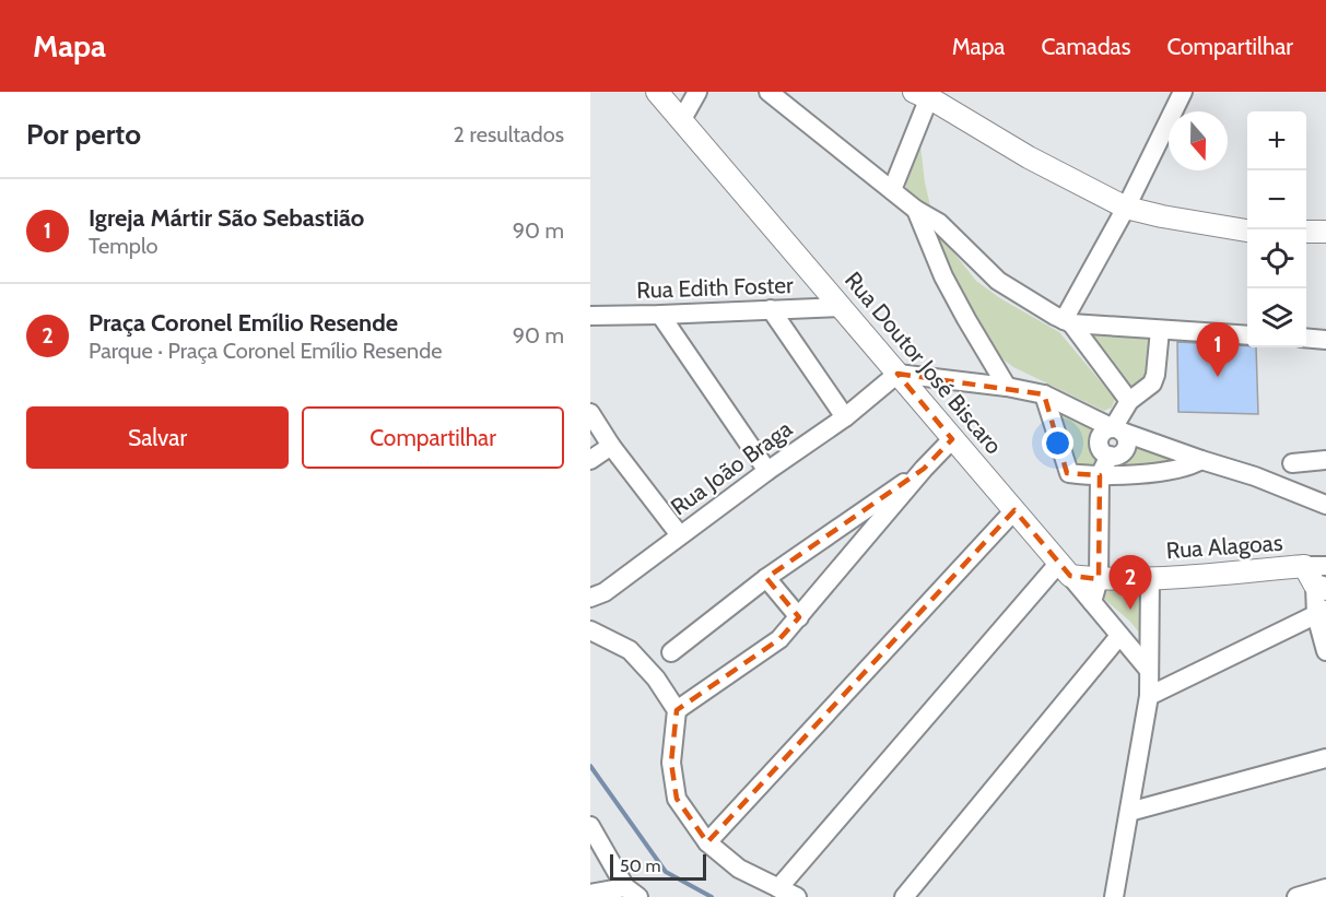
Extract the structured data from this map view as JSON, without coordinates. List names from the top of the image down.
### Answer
{
  "streets": {
    "main road": ["Rua Doutor José Biscaro", "Rua Alagoas"],
    "street": ["Rua Edith Foster", "Rua João Braga"]
  },
  "crossings": [
    ["Rua Edith Foster", "Rua Doutor José Biscaro"],
    ["Rua Doutor José Biscaro", "Rua João Braga"],
    ["Rua Doutor José Biscaro", "Rua Alagoas"]
  ],
  "scale_bar": "50 m",
  "north": "bottom",
  "page": {
    "header": "Mapa",
    "nav": ["Mapa", "Camadas", "Compartilhar"],
    "heading": ["Por perto", "2 resultados"],
    "map_buttons": ["+", "−"],
    "list": [
      {
        "mark": "1",
        "name": "Igreja Mártir São Sebastião",
        "note": "Templo",
        "value": "90 m"
      },
      {
        "mark": "2",
        "name": "Praça Coronel Emílio Resende",
        "note": "Parque · Praça Coronel Emílio Resende",
        "value": "90 m"
      }
    ],
    "pins": ["1", "2"],
    "buttons": ["Salvar", "Compartilhar"],
    "scale": "50 m"
  }
}
